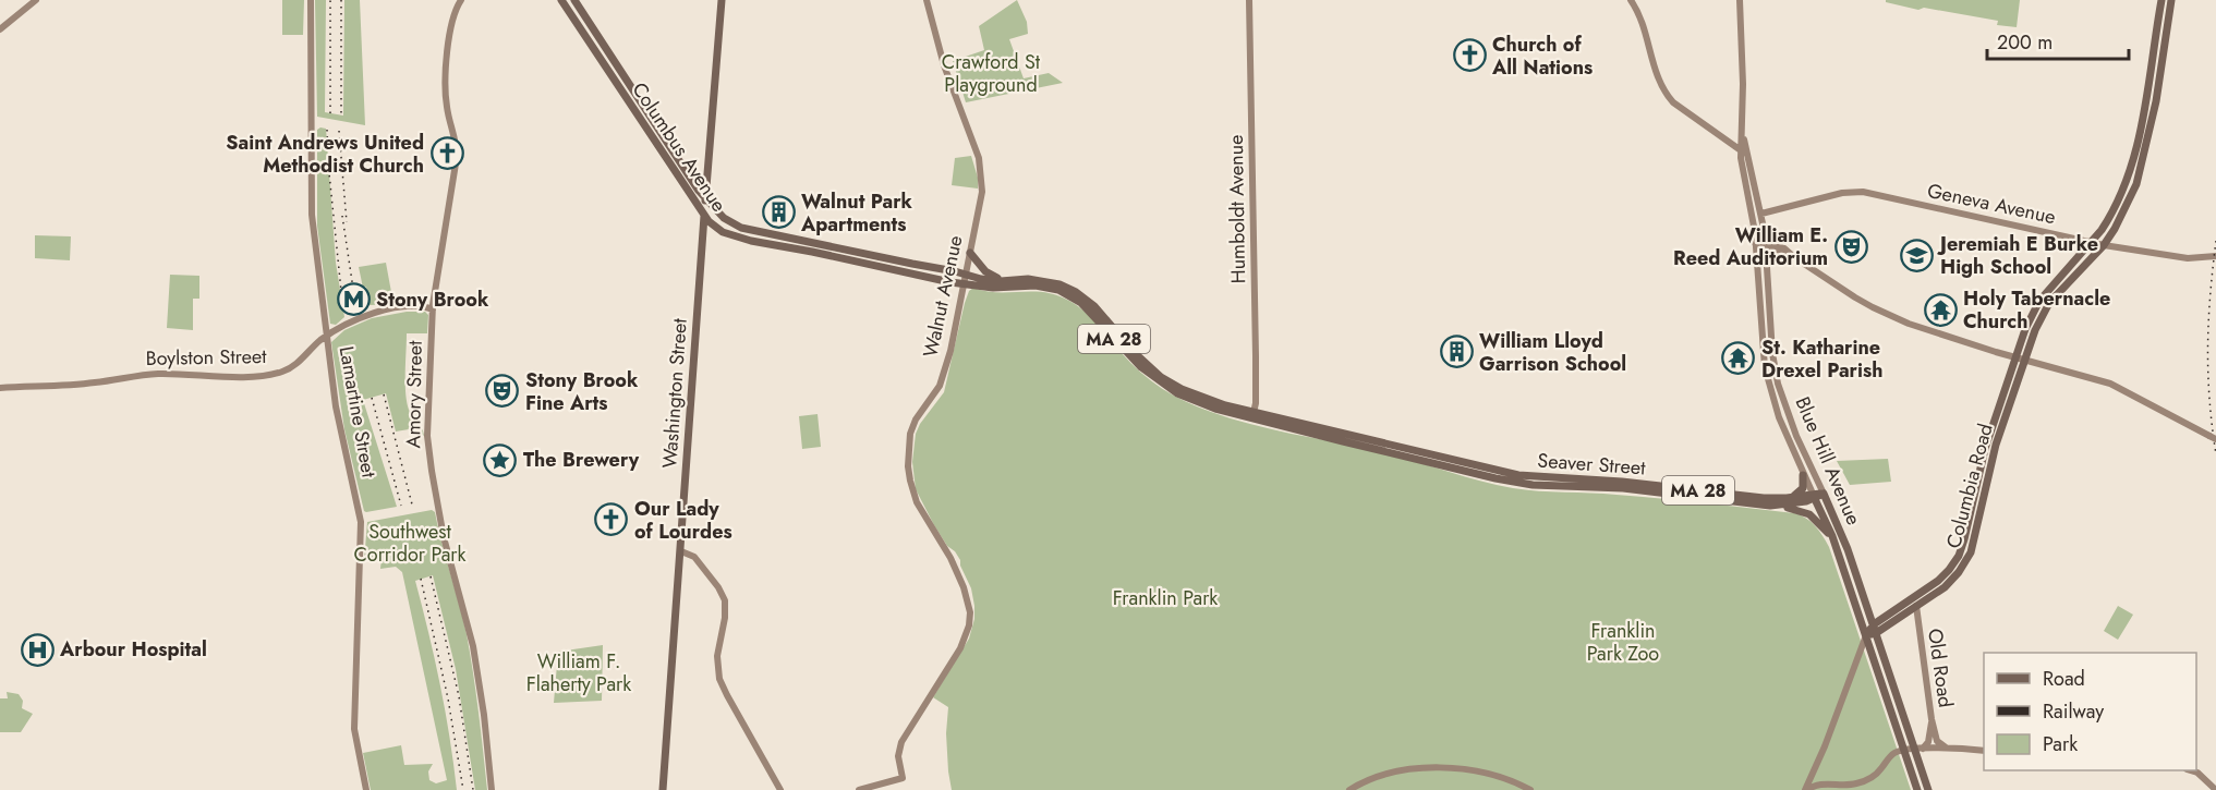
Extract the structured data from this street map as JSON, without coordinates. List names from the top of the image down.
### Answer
{
  "streets": {
    "main road": [
      "Columbus Avenue",
      "MA 28",
      "Washington Street",
      "Blue Hill Avenue",
      "Seaver Street",
      "Columbia Road"
    ],
    "street": [
      "Geneva Avenue",
      "Humboldt Avenue",
      "Walnut Avenue",
      "Boylston Street",
      "Amory Street",
      "Lamartine Street",
      "Old Road"
    ]
  },
  "crossings": [
    ["Columbus Avenue", "Walnut Avenue"],
    ["Columbus Avenue", "Washington Street"],
    ["Columbus Avenue", "Seaver Street"],
    ["Geneva Avenue", "Blue Hill Avenue"],
    ["Geneva Avenue", "Columbia Road"],
    ["Humboldt Avenue", "Seaver Street"],
    ["Walnut Avenue", "Seaver Street"],
    ["MA 28", "Blue Hill Avenue"],
    ["MA 28", "Seaver Street"],
    ["Boylston Street", "Amory Street"],
    ["Boylston Street", "Lamartine Street"],
    ["Blue Hill Avenue", "Seaver Street"],
    ["Blue Hill Avenue", "Columbia Road"],
    ["Blue Hill Avenue", "Old Road"],
    ["Columbia Road", "Old Road"]
  ],
  "parks": [
    "Crawford St Playground",
    "Southwest Corridor Park",
    "Franklin Park",
    "Franklin Park Zoo",
    "William F. Flaherty Park"
  ],
  "places": {
    "church": ["Church of All Nations", "Saint Andrews United Methodist Church", "Our Lady of Lourdes"],
    "building": ["Walnut Park Apartments", "William Lloyd Garrison School"],
    "theatre": ["William E. Reed Auditorium", "Stony Brook Fine Arts"],
    "school or university": ["Jeremiah E Burke High School"],
    "metro station": ["Stony Brook"],
    "temple": ["Holy Tabernacle Church", "St. Katharine Drexel Parish"],
    "place": ["The Brewery"],
    "hospital": ["Arbour Hospital"]
  },
  "legend": ["Road", "Railway", "Park"],
  "scale_bar": "200 m"
}
